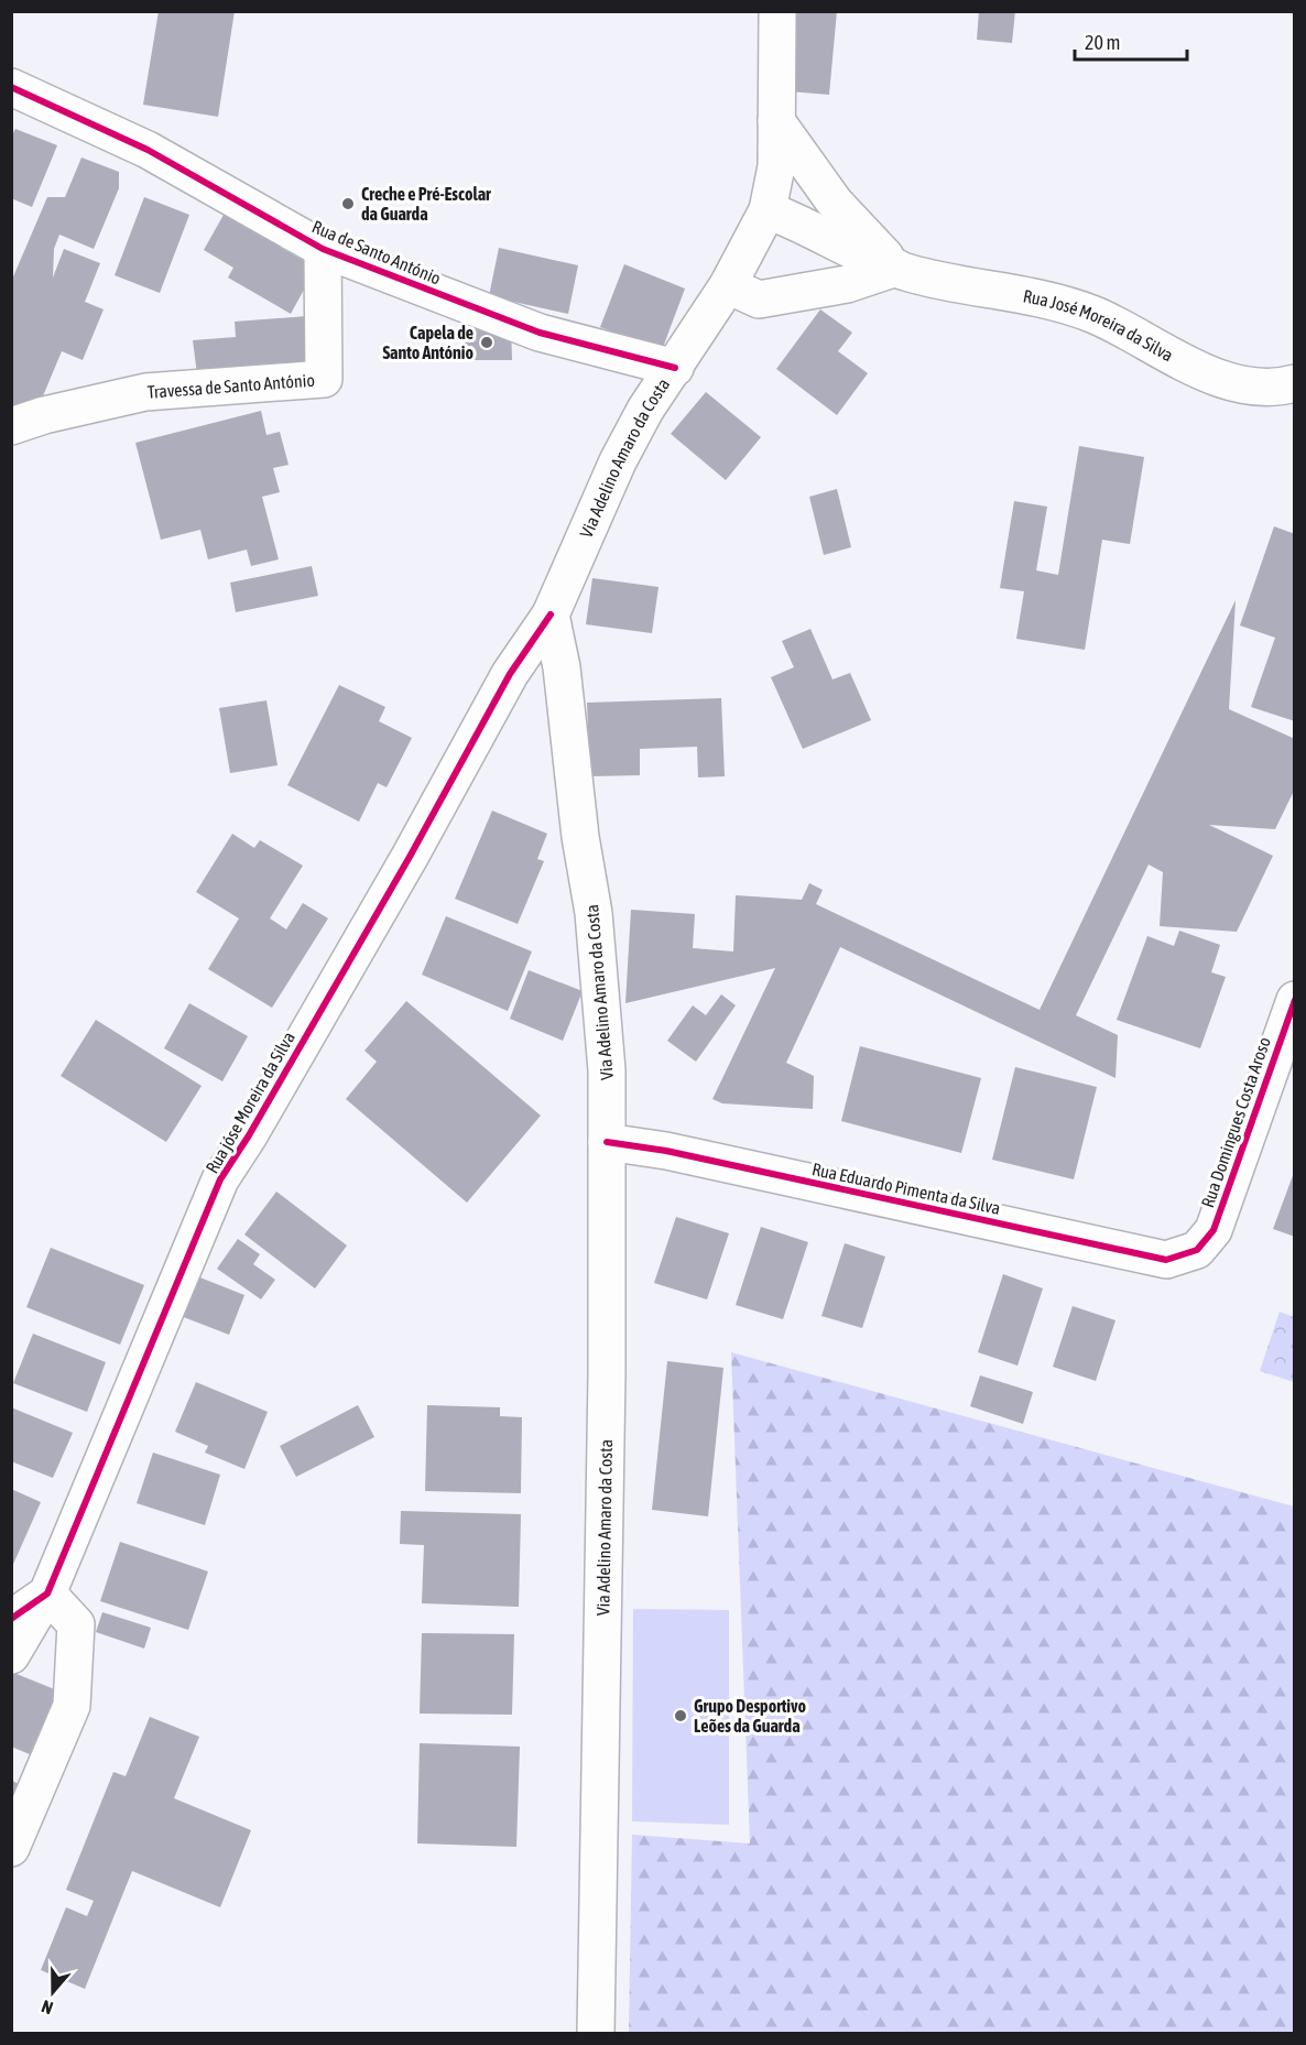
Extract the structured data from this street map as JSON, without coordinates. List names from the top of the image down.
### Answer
{
  "streets": {
    "street": [
      "Rua de Santo António",
      "Rua José Moreira da Silva",
      "Travessa de Santo António",
      "Via Adelino Amaro da Costa",
      "Rua jóse Moreira da Silva",
      "Rua Domingues Costa Aroso",
      "Rua Eduardo Pimenta da Silva"
    ]
  },
  "crossings": [
    ["Rua de Santo António", "Travessa de Santo António"],
    ["Rua de Santo António", "Via Adelino Amaro da Costa"],
    ["Rua José Moreira da Silva", "Via Adelino Amaro da Costa"],
    ["Via Adelino Amaro da Costa", "Rua jóse Moreira da Silva"],
    ["Via Adelino Amaro da Costa", "Rua Eduardo Pimenta da Silva"],
    ["Rua Domingues Costa Aroso", "Rua Eduardo Pimenta da Silva"]
  ],
  "places": ["Creche e Pré-Escolar da Guarda", "Capela de Santo António", "Grupo Desportivo Leões da Guarda"],
  "scale_bar": "20 m",
  "north": "bottom"
}
